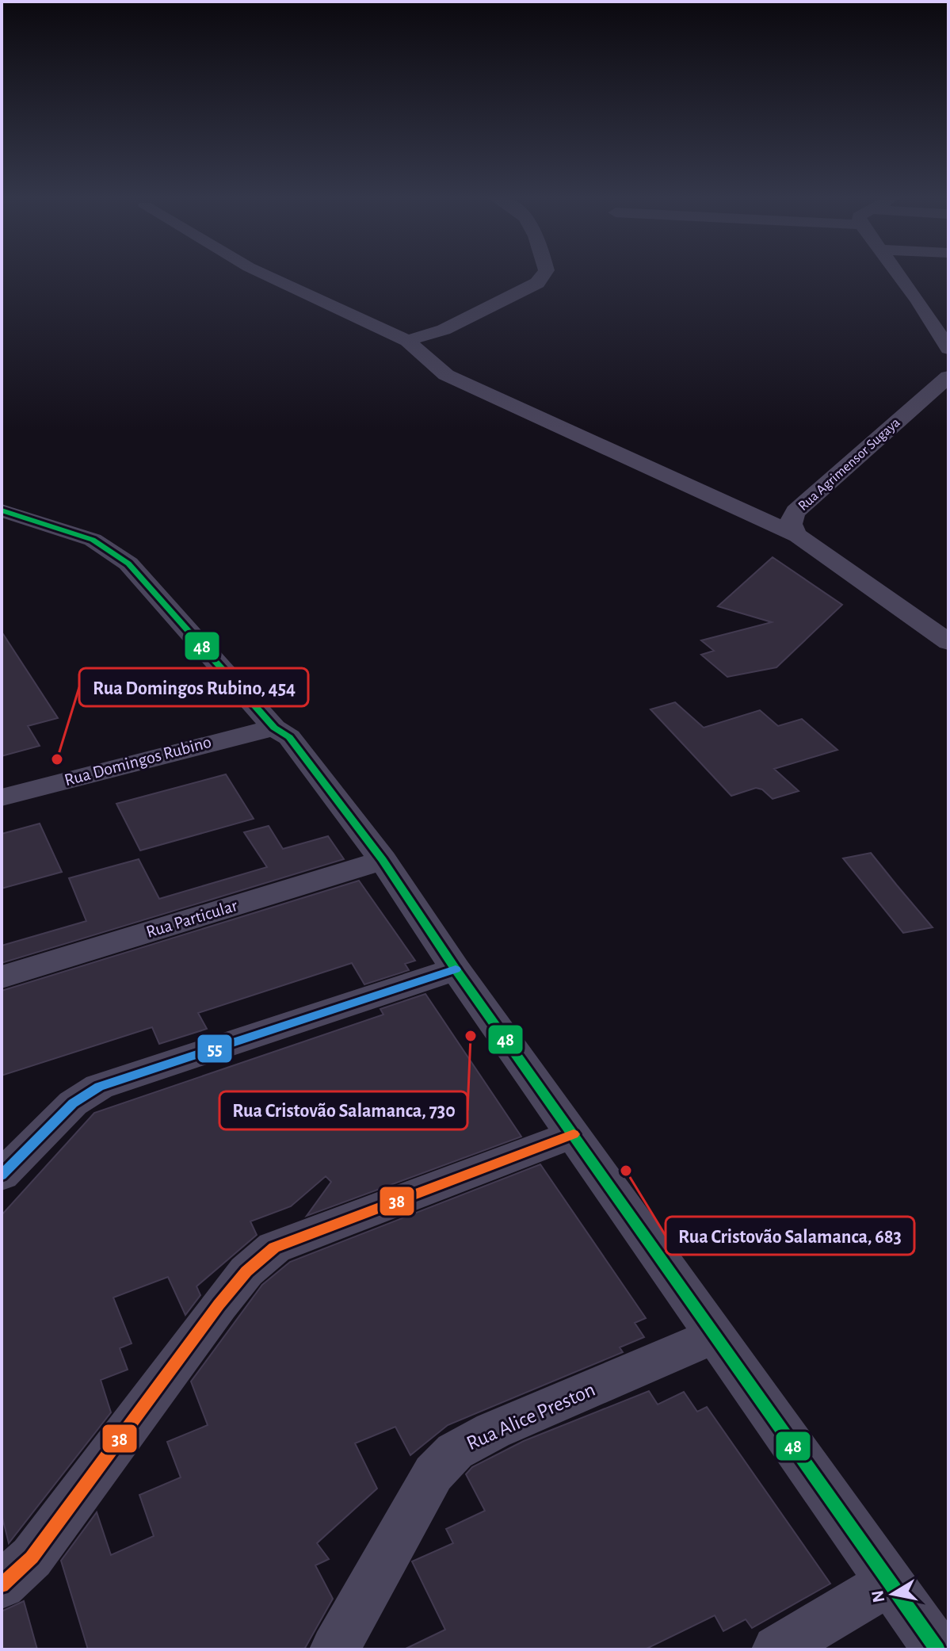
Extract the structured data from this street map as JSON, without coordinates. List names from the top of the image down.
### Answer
{
  "streets": {
    "street": [
      "Rua Agrimensor Sugaya",
      "Rua Domingos Rubino",
      "Rua Particular",
      "Rua Alice Preston"
    ]
  },
  "places": ["Rua Domingos Rubino, 454", "Rua Cristovão Salamanca, 730", "Rua Cristovão Salamanca, 683"],
  "lines": ["transit line 48", "transit line 55", "transit line 38"],
  "north": "left"
}
